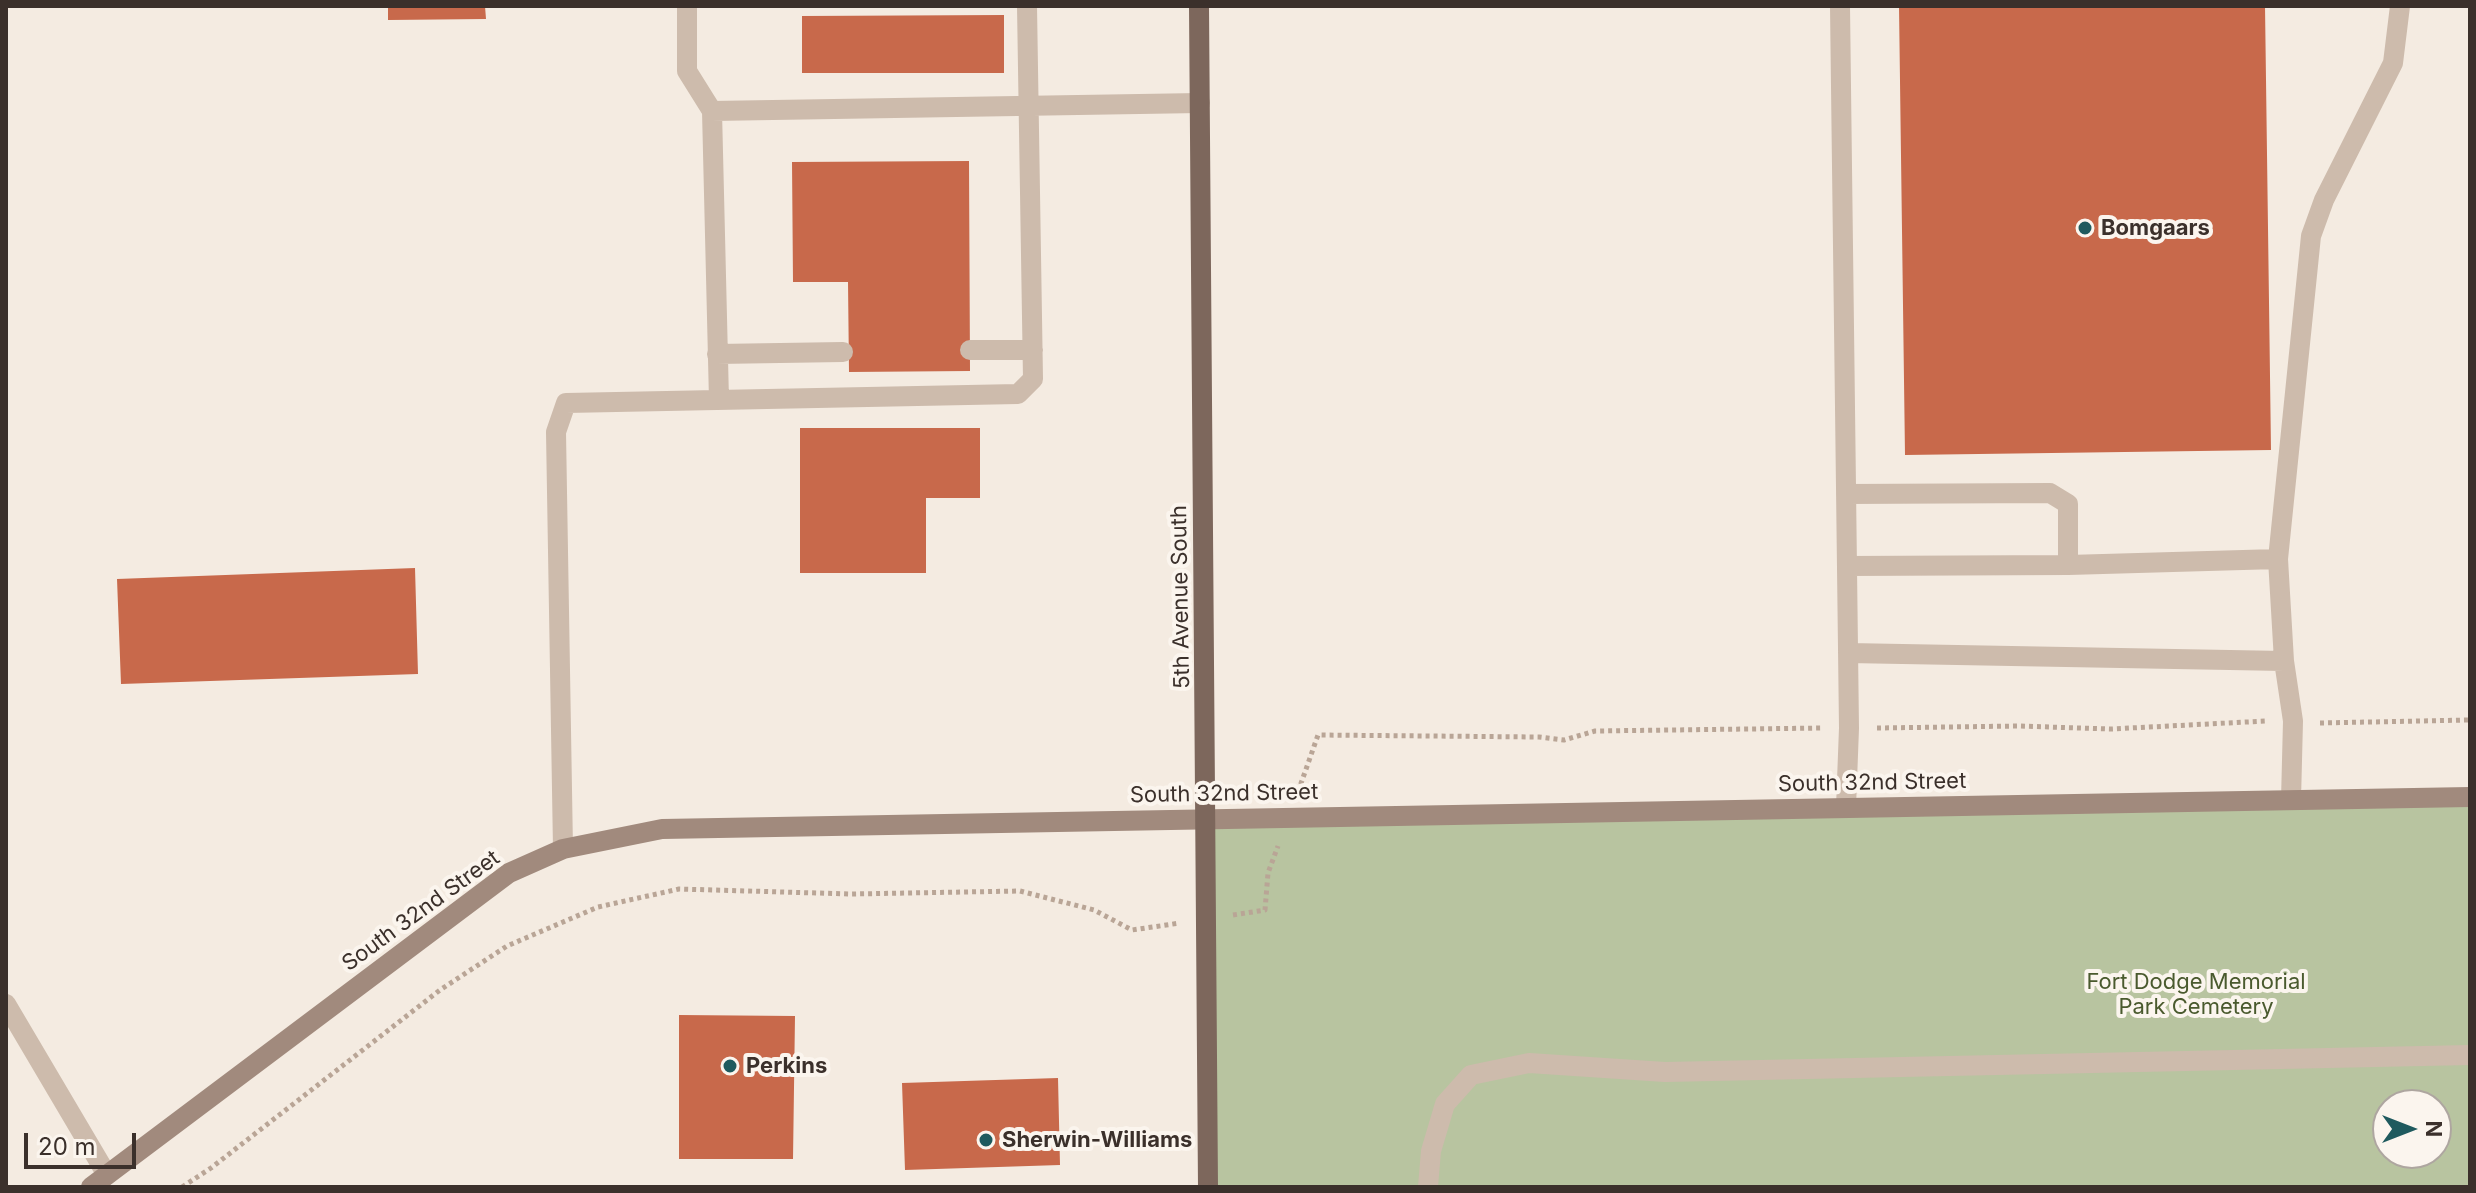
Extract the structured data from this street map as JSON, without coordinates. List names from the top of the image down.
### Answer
{
  "streets": {
    "main road": ["5th Avenue South", "South 32nd Street"]
  },
  "crossings": [
    ["5th Avenue South", "South 32nd Street"]
  ],
  "parks": ["Fort Dodge Memorial Park Cemetery"],
  "places": ["Bomgaars", "Perkins", "Sherwin-Williams"],
  "scale_bar": "20 m",
  "north": "right"
}
